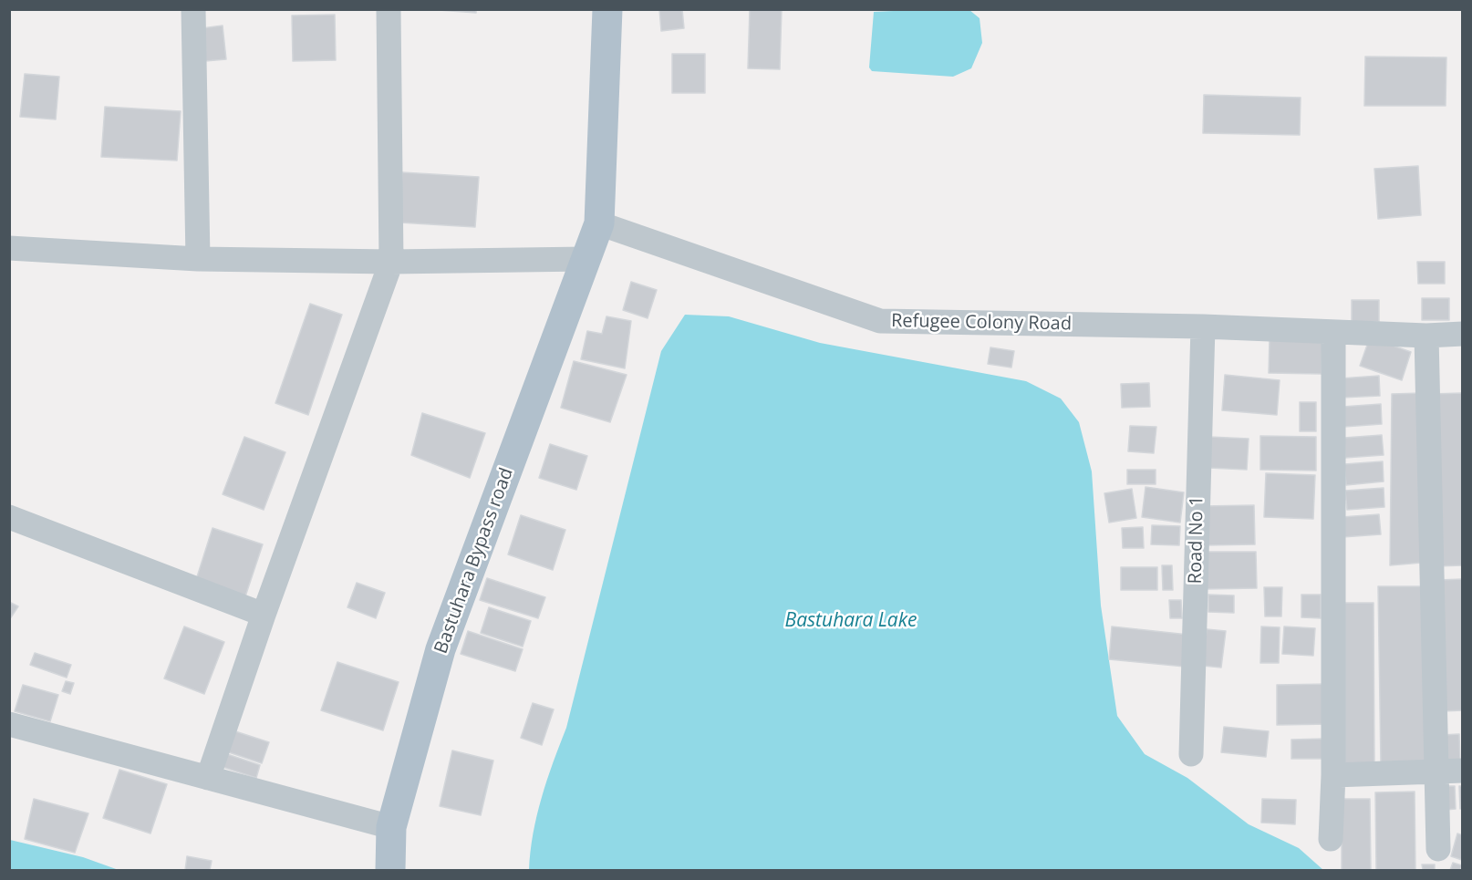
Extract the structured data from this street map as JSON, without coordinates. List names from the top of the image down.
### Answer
{
  "streets": {
    "main road": ["Bastuhara Bypass road"],
    "street": ["Refugee Colony Road", "Road No 1"]
  },
  "crossings": [
    ["Refugee Colony Road", "Road No 1"],
    ["Refugee Colony Road", "Bastuhara Bypass road"]
  ],
  "water": ["Bastuhara Lake"]
}
